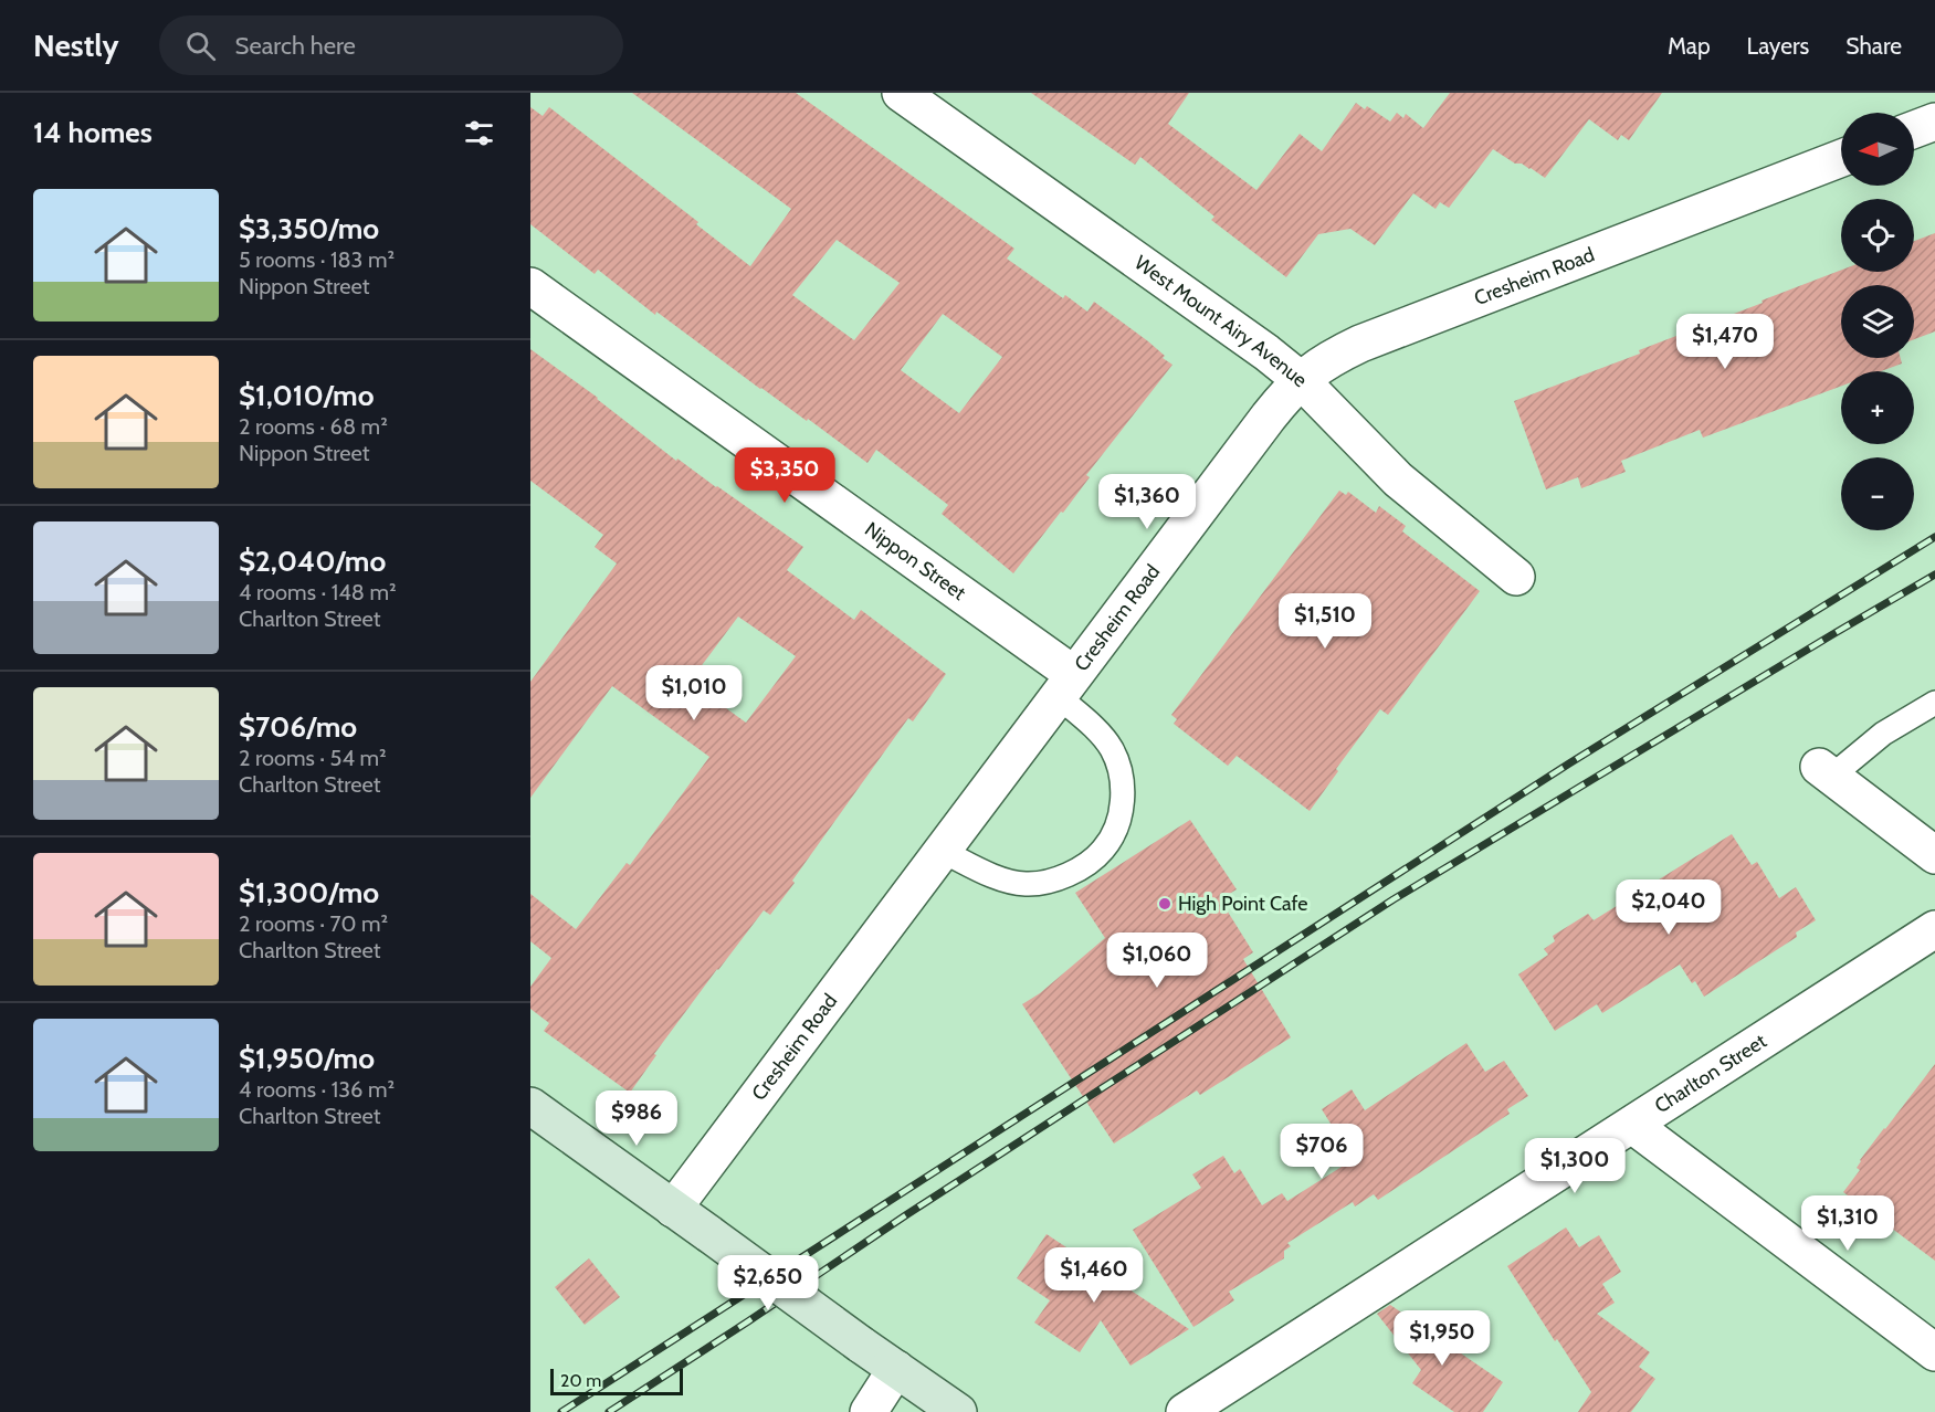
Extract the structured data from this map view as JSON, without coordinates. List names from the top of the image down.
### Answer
{
  "streets": {
    "street": [
      "Cresheim Road",
      "West Mount Airy Avenue",
      "Nippon Street",
      "Charlton Street"
    ]
  },
  "crossings": [
    ["Cresheim Road", "West Mount Airy Avenue"],
    ["Cresheim Road", "Nippon Street"]
  ],
  "places": ["High Point Cafe"],
  "scale_bar": "20 m",
  "north": "left",
  "page": {
    "header": "Nestly",
    "search": "Search here",
    "nav": ["Map", "Layers", "Share"],
    "heading": "14 homes",
    "map_buttons": ["+", "−"],
    "list": [
      {
        "name": "$3,350/mo",
        "note": "5 rooms · 183 m² · Nippon Street"
      },
      {
        "name": "$1,010/mo",
        "note": "2 rooms · 68 m² · Nippon Street"
      },
      {
        "name": "$2,040/mo",
        "note": "4 rooms · 148 m² · Charlton Street"
      },
      {
        "name": "$706/mo",
        "note": "2 rooms · 54 m² · Charlton Street"
      },
      {
        "name": "$1,300/mo",
        "note": "2 rooms · 70 m² · Charlton Street"
      },
      {
        "name": "$1,950/mo",
        "note": "4 rooms · 136 m² · Charlton Street"
      }
    ],
    "price": [
      "$1,470",
      "$3,350",
      "$1,360",
      "$1,510",
      "$1,010",
      "$2,040",
      "$1,060",
      "$986",
      "$706",
      "$1,300",
      "$1,310",
      "$1,460",
      "$2,650",
      "$1,950"
    ],
    "scale": "20 m"
  }
}
